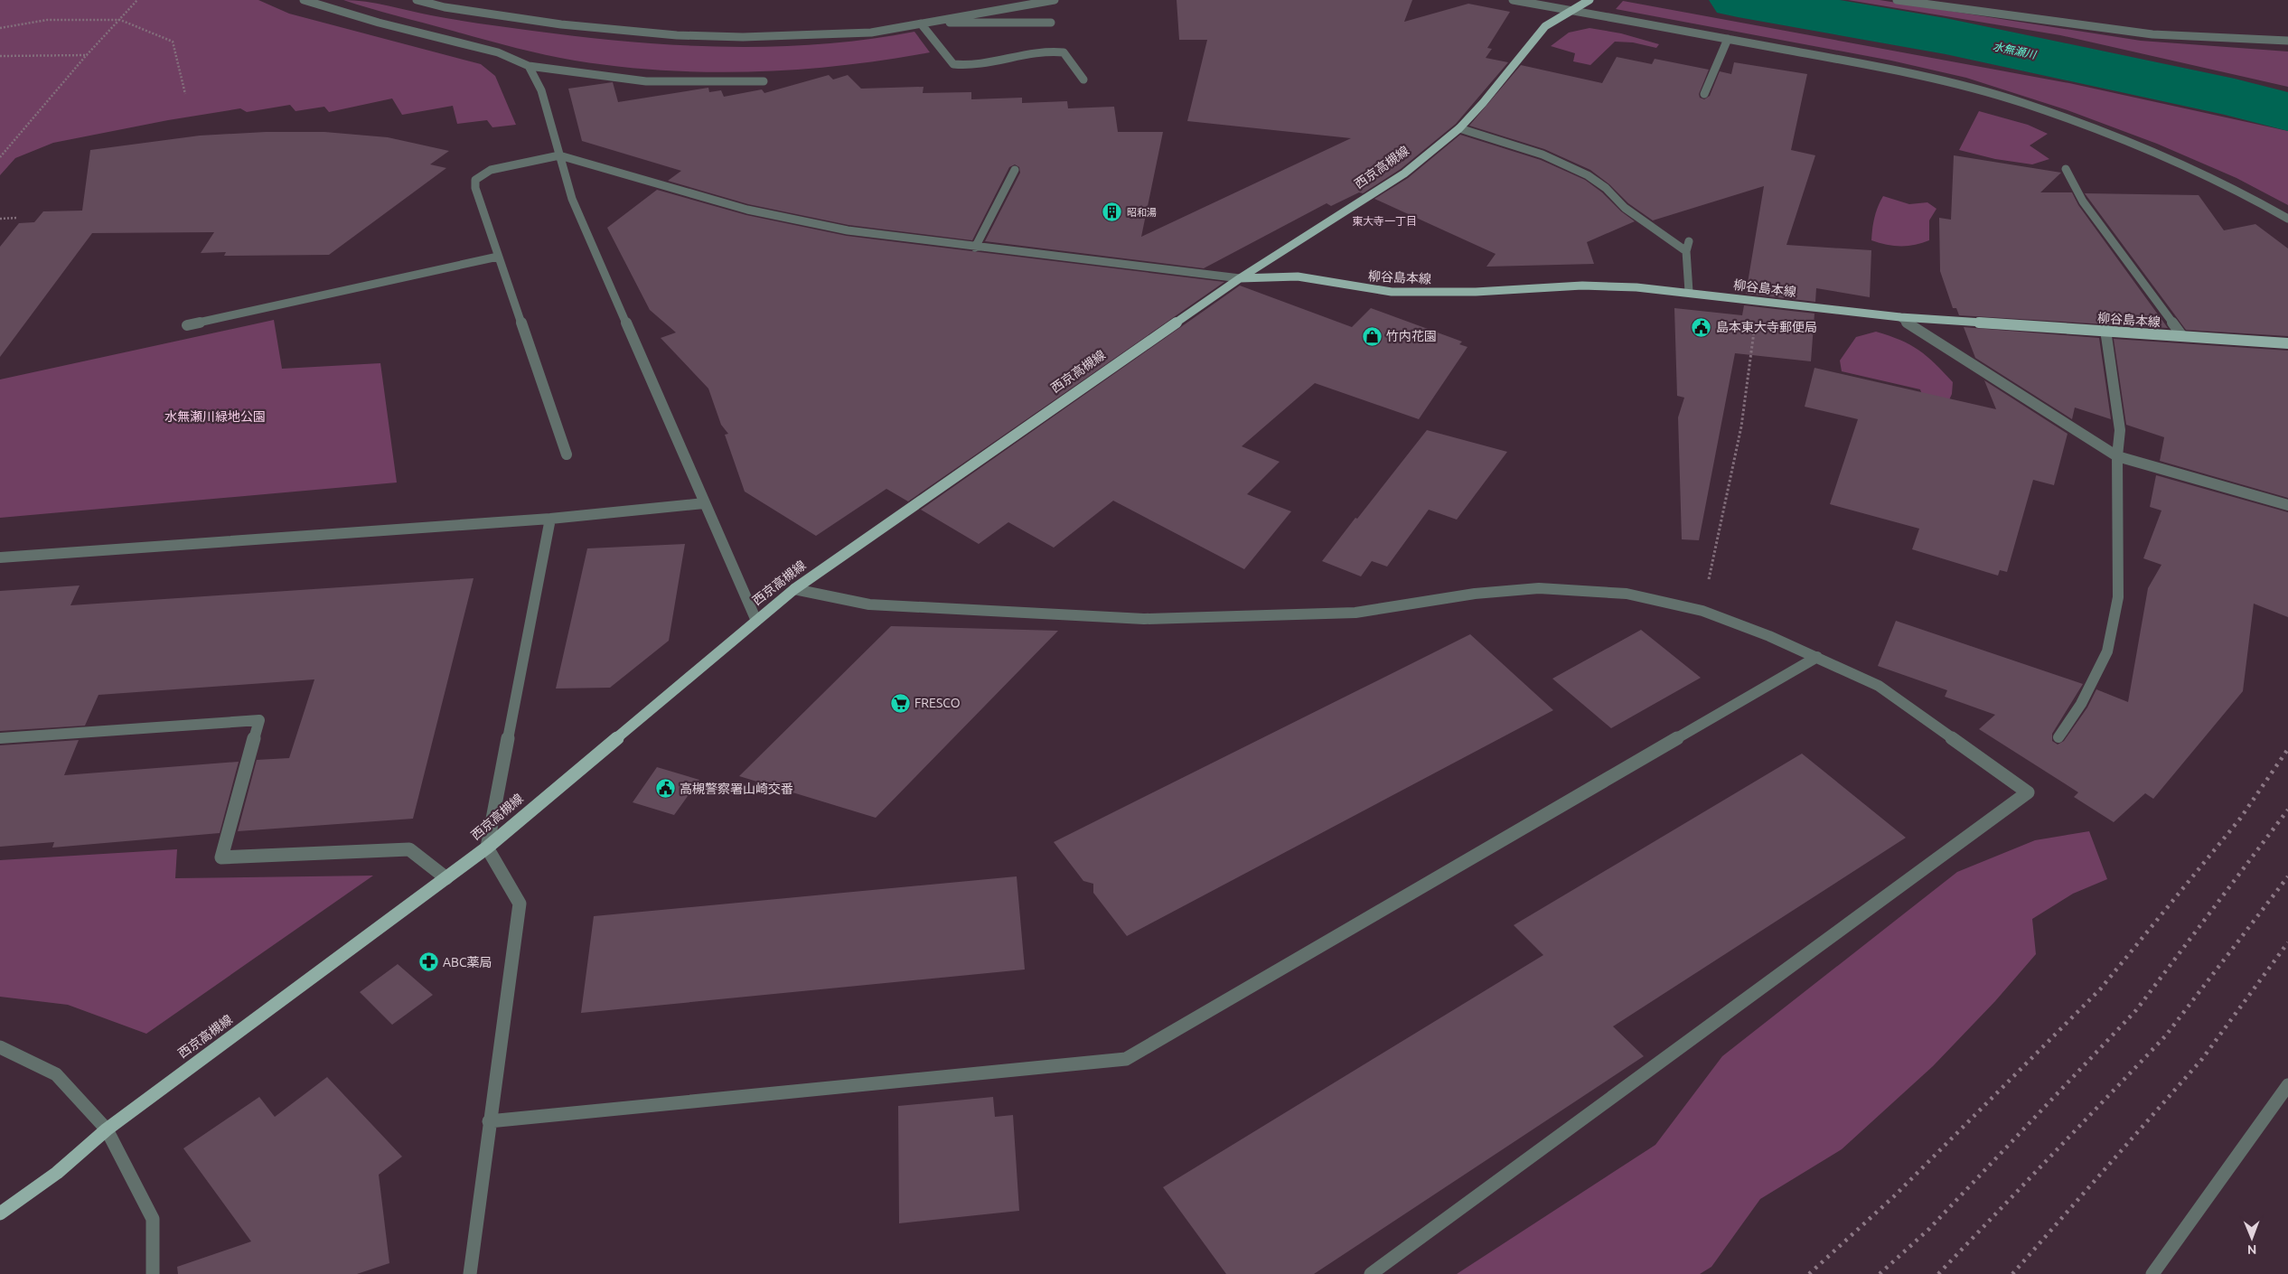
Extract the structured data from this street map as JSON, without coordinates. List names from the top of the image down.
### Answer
{
  "streets": {
    "main road": ["西京高槻線", "柳谷島本線"]
  },
  "crossings": [
    ["西京高槻線", "柳谷島本線"]
  ],
  "districts": ["東大寺一丁目"],
  "water": ["水無瀬川"],
  "parks": ["水無瀬川緑地公園"],
  "places": {
    "building": ["昭和湯"],
    "public building": ["島本東大寺郵便局", "高槻警察署山崎交番"],
    "shop": ["竹内花園"],
    "supermarket": ["FRESCO"],
    "pharmacy": ["ABC薬局"]
  },
  "north": "bottom"
}
